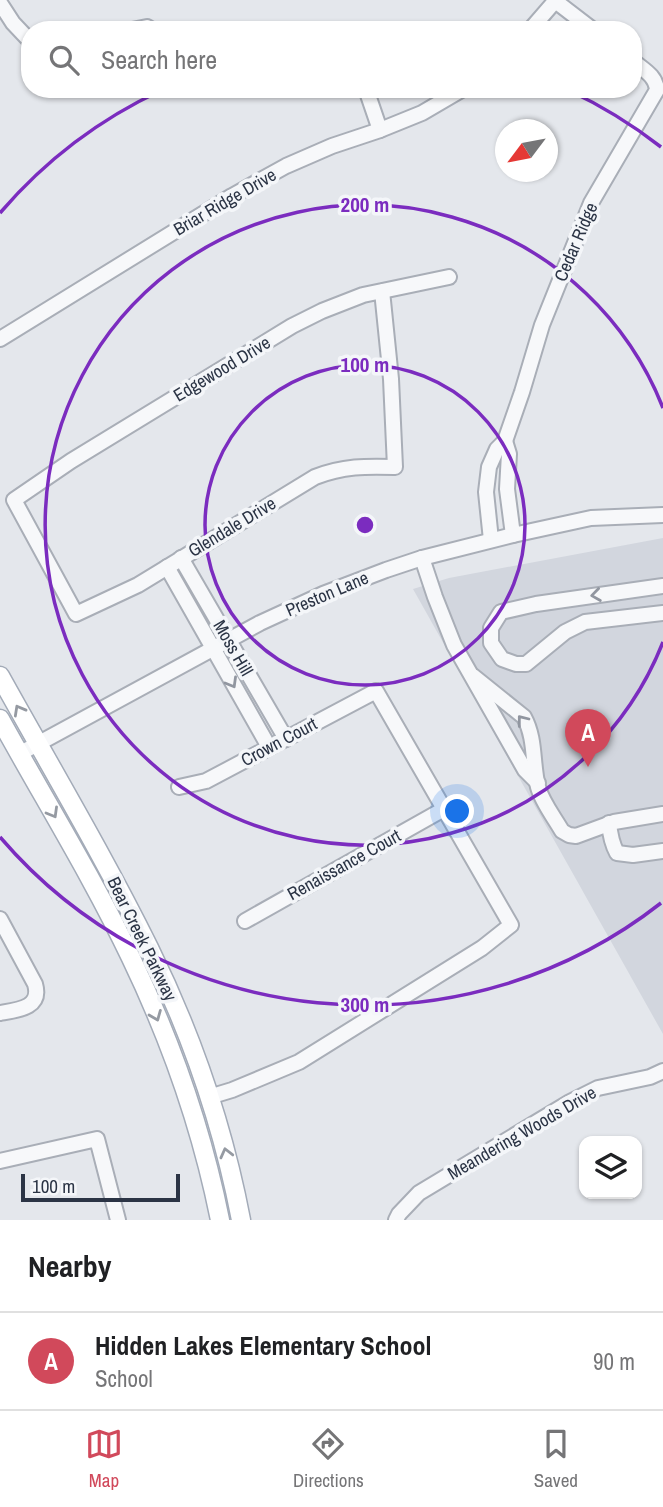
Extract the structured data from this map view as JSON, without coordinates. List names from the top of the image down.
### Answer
{
  "streets": {
    "main road": ["Bear Creek Parkway"],
    "street": [
      "Briar Ridge Drive",
      "Cedar Ridge",
      "Edgewood Drive",
      "Glendale Drive",
      "Preston Lane",
      "Moss Hill",
      "Crown Court",
      "Renaissance Court",
      "Meandering Woods Drive"
    ]
  },
  "crossings": [
    ["Cedar Ridge", "Preston Lane"],
    ["Edgewood Drive", "Glendale Drive"],
    ["Glendale Drive", "Moss Hill"],
    ["Preston Lane", "Moss Hill"],
    ["Preston Lane", "Bear Creek Parkway"],
    ["Moss Hill", "Crown Court"],
    ["Crown Court", "Renaissance Court"]
  ],
  "scale_bar": "100 m",
  "north": "bottom left",
  "page": {
    "search": "Search here",
    "pins": "A",
    "scale": "100 m",
    "heading": "Nearby",
    "list": [
      {
        "mark": "A",
        "name": "Hidden Lakes Elementary School",
        "note": "School",
        "value": "90 m"
      }
    ],
    "nav": ["Map", "Directions", "Saved"]
  },
  "rings": ["200 m", "100 m", "300 m"]
}
